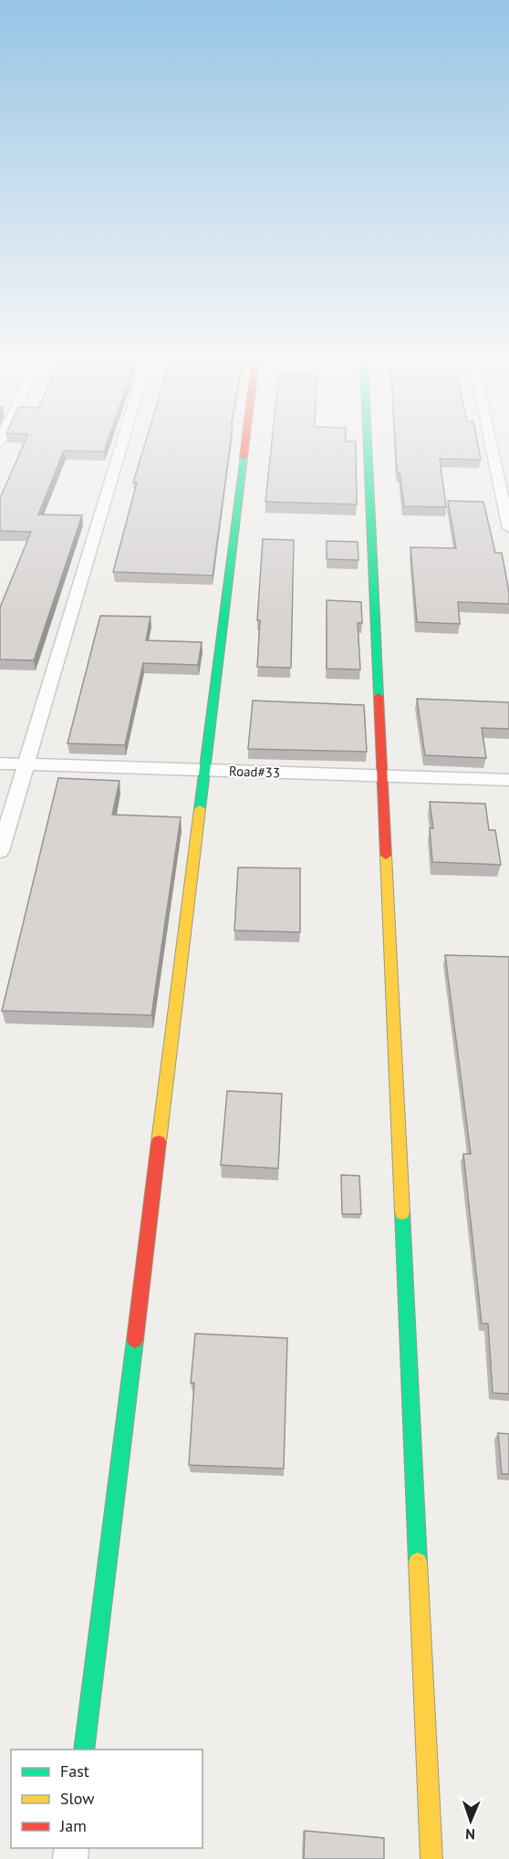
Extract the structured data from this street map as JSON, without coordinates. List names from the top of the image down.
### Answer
{
  "streets": {
    "street": ["Road#33"]
  },
  "legend": ["Fast", "Slow", "Jam"],
  "north": "bottom"
}
